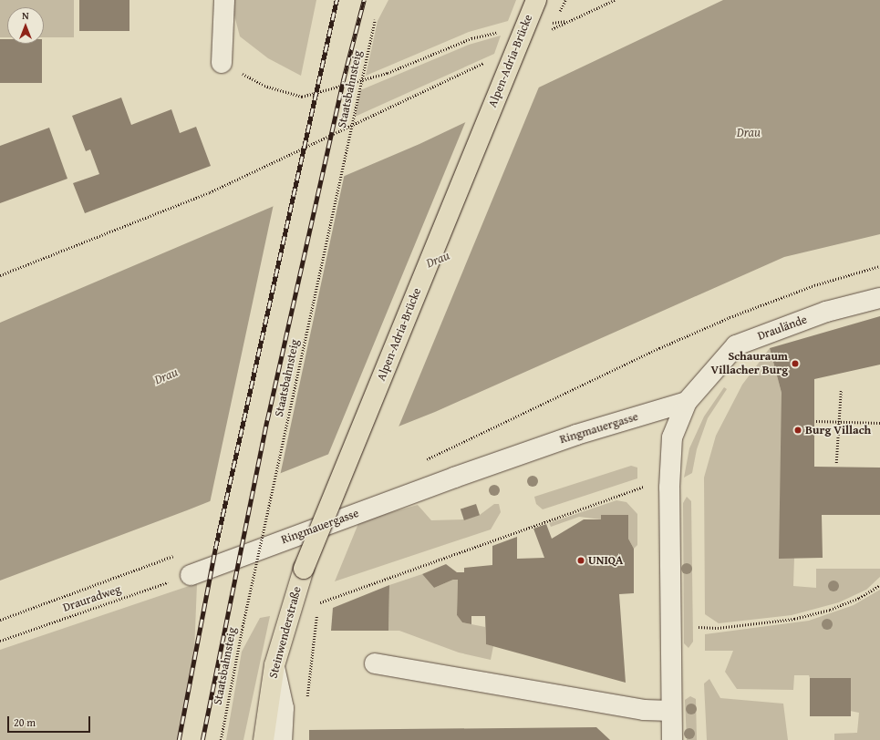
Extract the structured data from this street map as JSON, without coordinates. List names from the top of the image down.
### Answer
{
  "streets": {
    "main road": ["Alpen-Adria-Brücke", "Steinwenderstraße"],
    "street": ["Draulände", "Ringmauergasse"],
    "path": ["Staatsbahnsteig", "Drauradweg"]
  },
  "crossings": [
    ["Alpen-Adria-Brücke", "Steinwenderstraße"],
    ["Draulände", "Ringmauergasse"],
    ["Ringmauergasse", "Drauradweg"]
  ],
  "water": ["Drau"],
  "places": ["Schauraum Villacher Burg", "Burg Villach", "UNIQA"],
  "scale_bar": "20 m",
  "north": "top"
}
